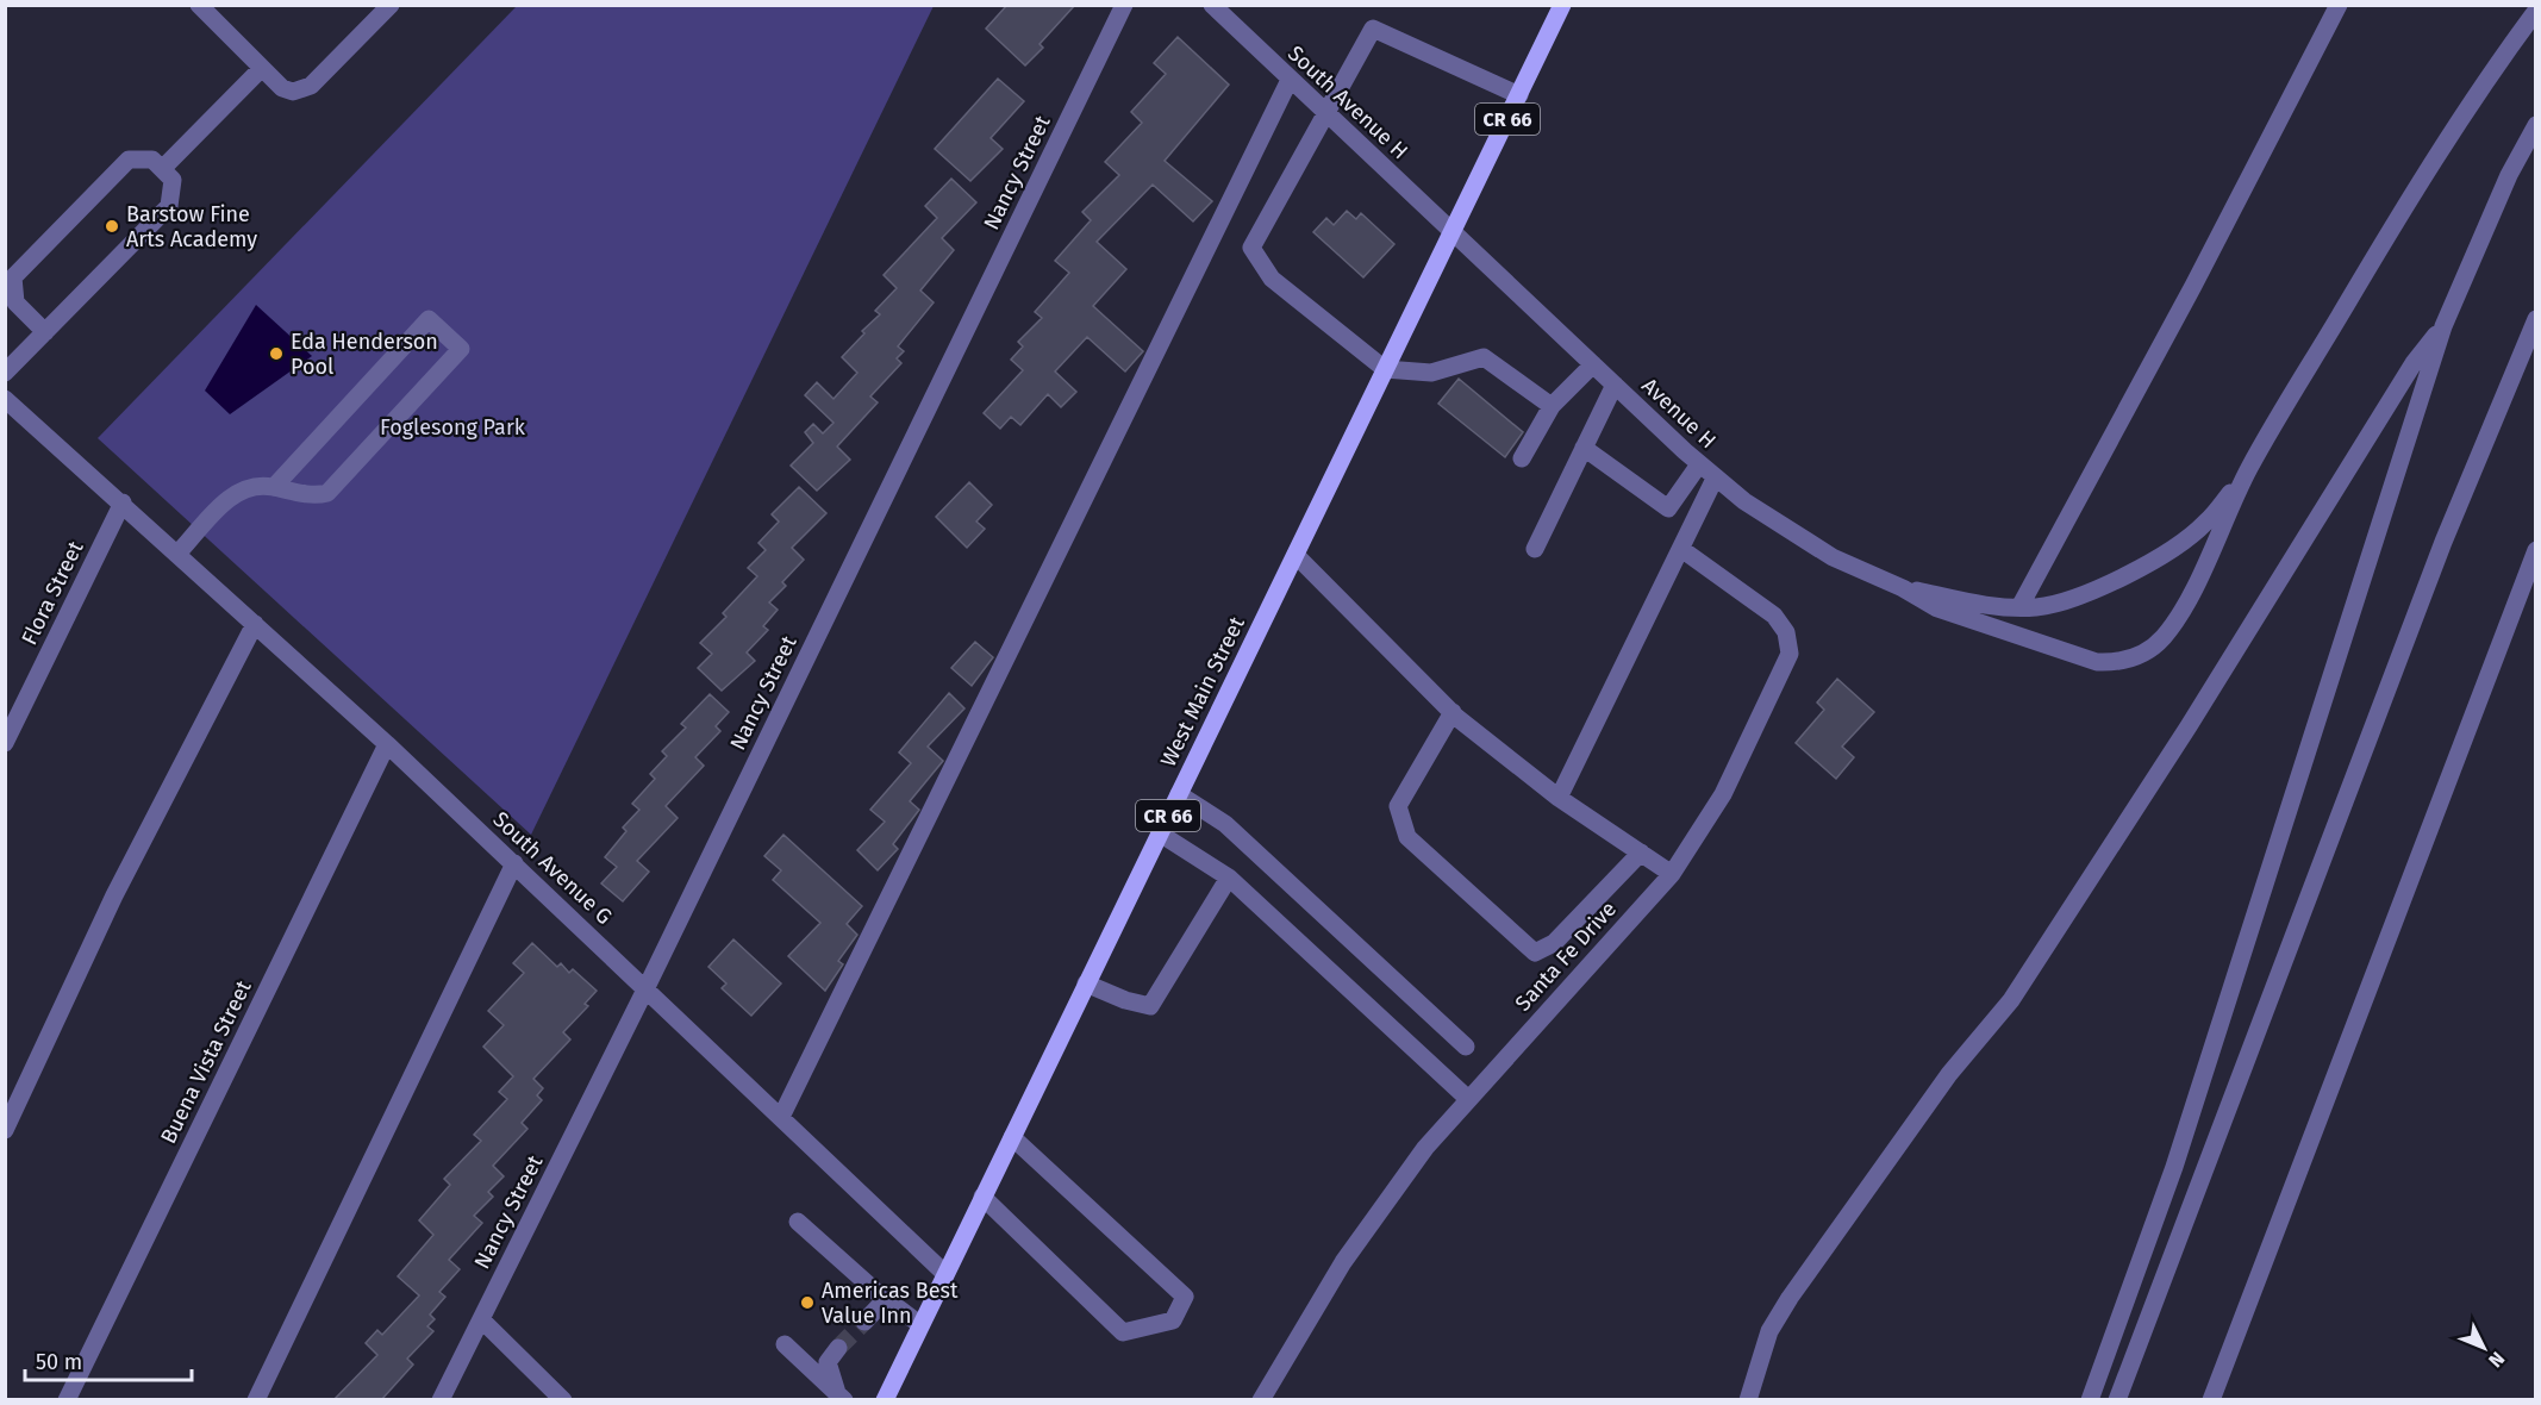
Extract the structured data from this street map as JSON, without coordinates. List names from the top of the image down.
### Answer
{
  "streets": {
    "main road": ["CR 66", "West Main Street"],
    "street": [
      "South Avenue H",
      "Nancy Street",
      "Avenue H",
      "Flora Street",
      "South Avenue G",
      "Santa Fe Drive",
      "Buena Vista Street"
    ]
  },
  "crossings": [
    ["South Avenue H", "Avenue H"],
    ["South Avenue H", "West Main Street"],
    ["Nancy Street", "South Avenue G"],
    ["Avenue H", "West Main Street"],
    ["Flora Street", "South Avenue G"],
    ["West Main Street", "South Avenue G"],
    ["South Avenue G", "Buena Vista Street"]
  ],
  "parks": ["Foglesong Park"],
  "places": ["Barstow Fine Arts Academy", "Eda Henderson Pool", "Americas Best Value Inn"],
  "scale_bar": "50 m",
  "north": "bottom right"
}
